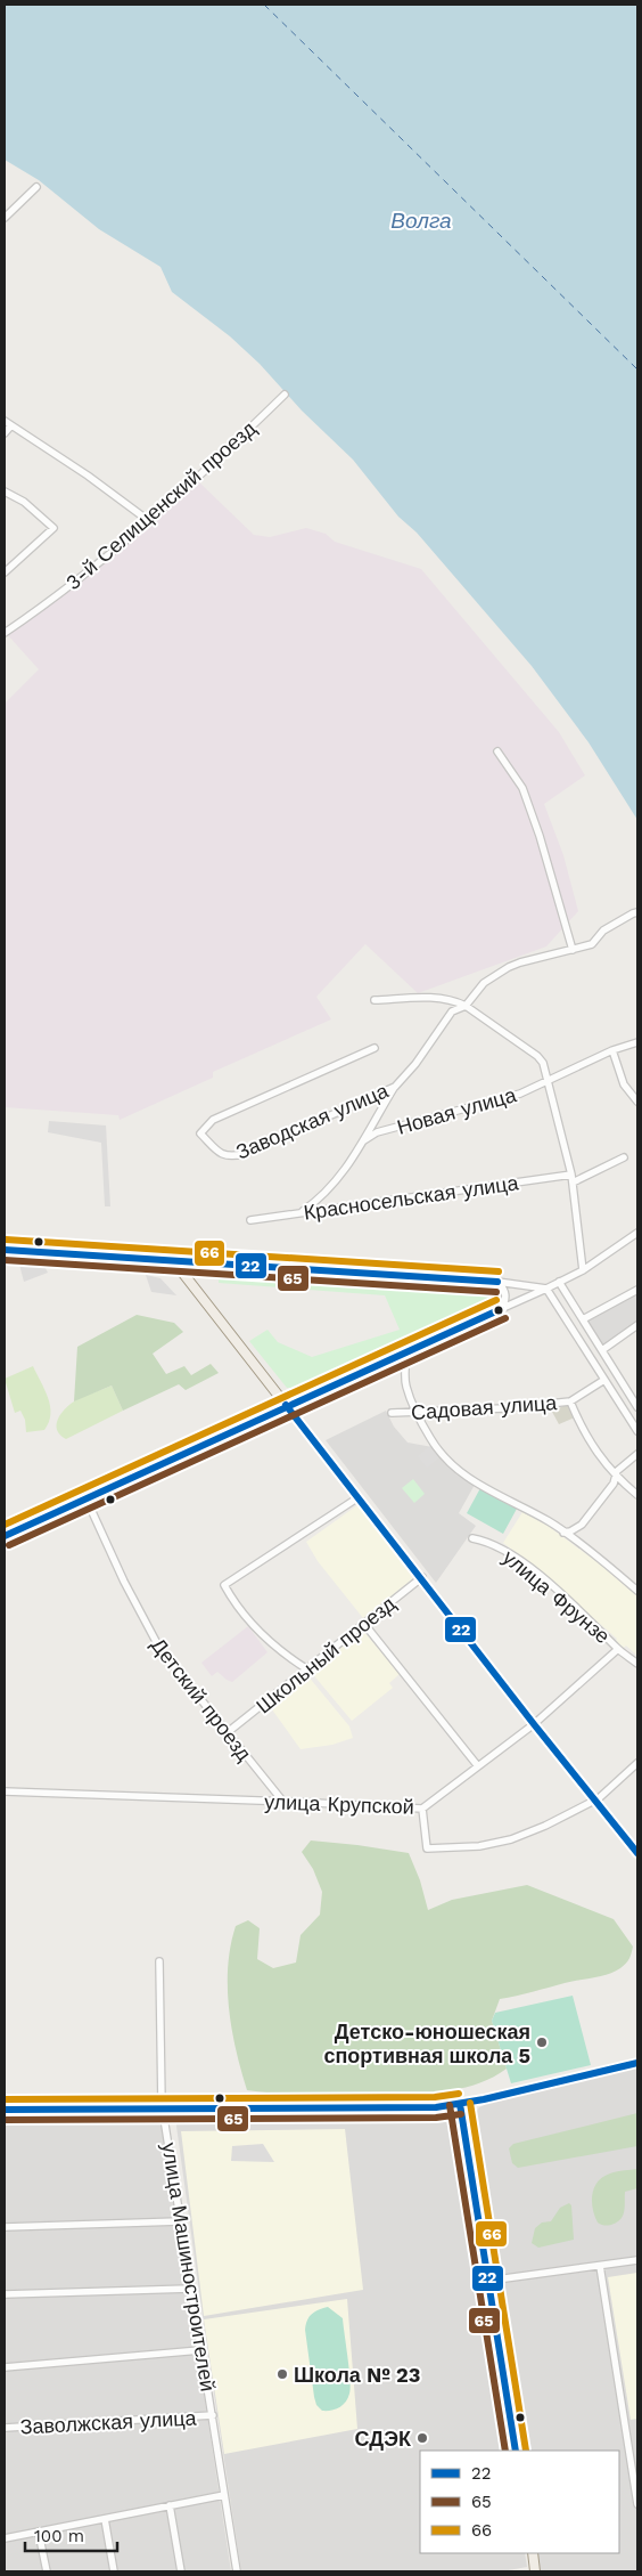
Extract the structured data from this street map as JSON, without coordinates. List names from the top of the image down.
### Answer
{
  "streets": {
    "street": [
      "3-й Селищенский проезд",
      "Новая улица",
      "Заводская улица",
      "Красносельская улица",
      "Садовая улица",
      "улица Фрунзе",
      "Школьный проезд",
      "Детский проезд",
      "улица Крупской",
      "улица Машиностроителей",
      "Заволжская улица"
    ]
  },
  "crossings": [
    ["улица Фрунзе", "улица Крупской"],
    ["Школьный проезд", "Детский проезд"],
    ["Детский проезд", "улица Крупской"],
    ["улица Машиностроителей", "Заволжская улица"]
  ],
  "water": ["Волга"],
  "places": ["Детско-юношеская спортивная школа 5", "Школа № 23", "СДЭК"],
  "lines": ["transit line 66", "transit line 22", "transit line 65"],
  "legend": ["22", "65", "66"],
  "scale_bar": "100 m"
}
